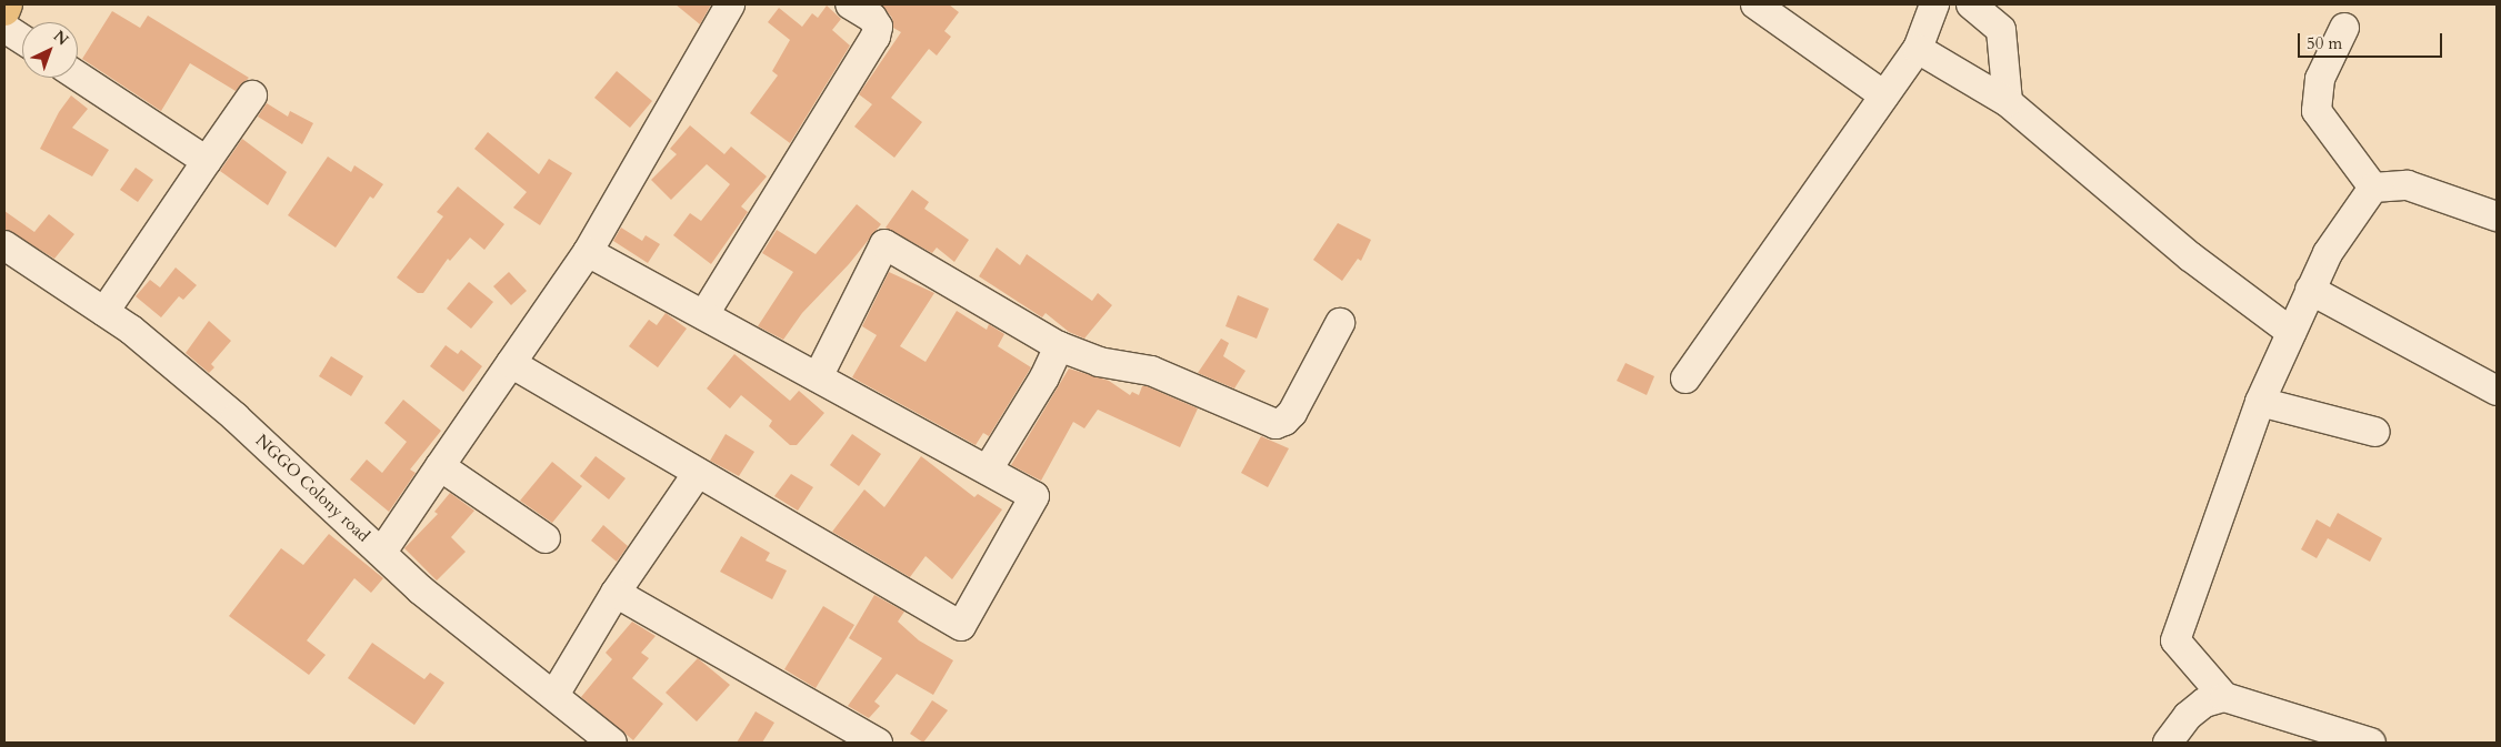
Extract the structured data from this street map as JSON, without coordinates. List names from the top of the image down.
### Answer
{
  "streets": {
    "street": ["NGGO Colony road"]
  },
  "scale_bar": "50 m",
  "north": "top right"
}
